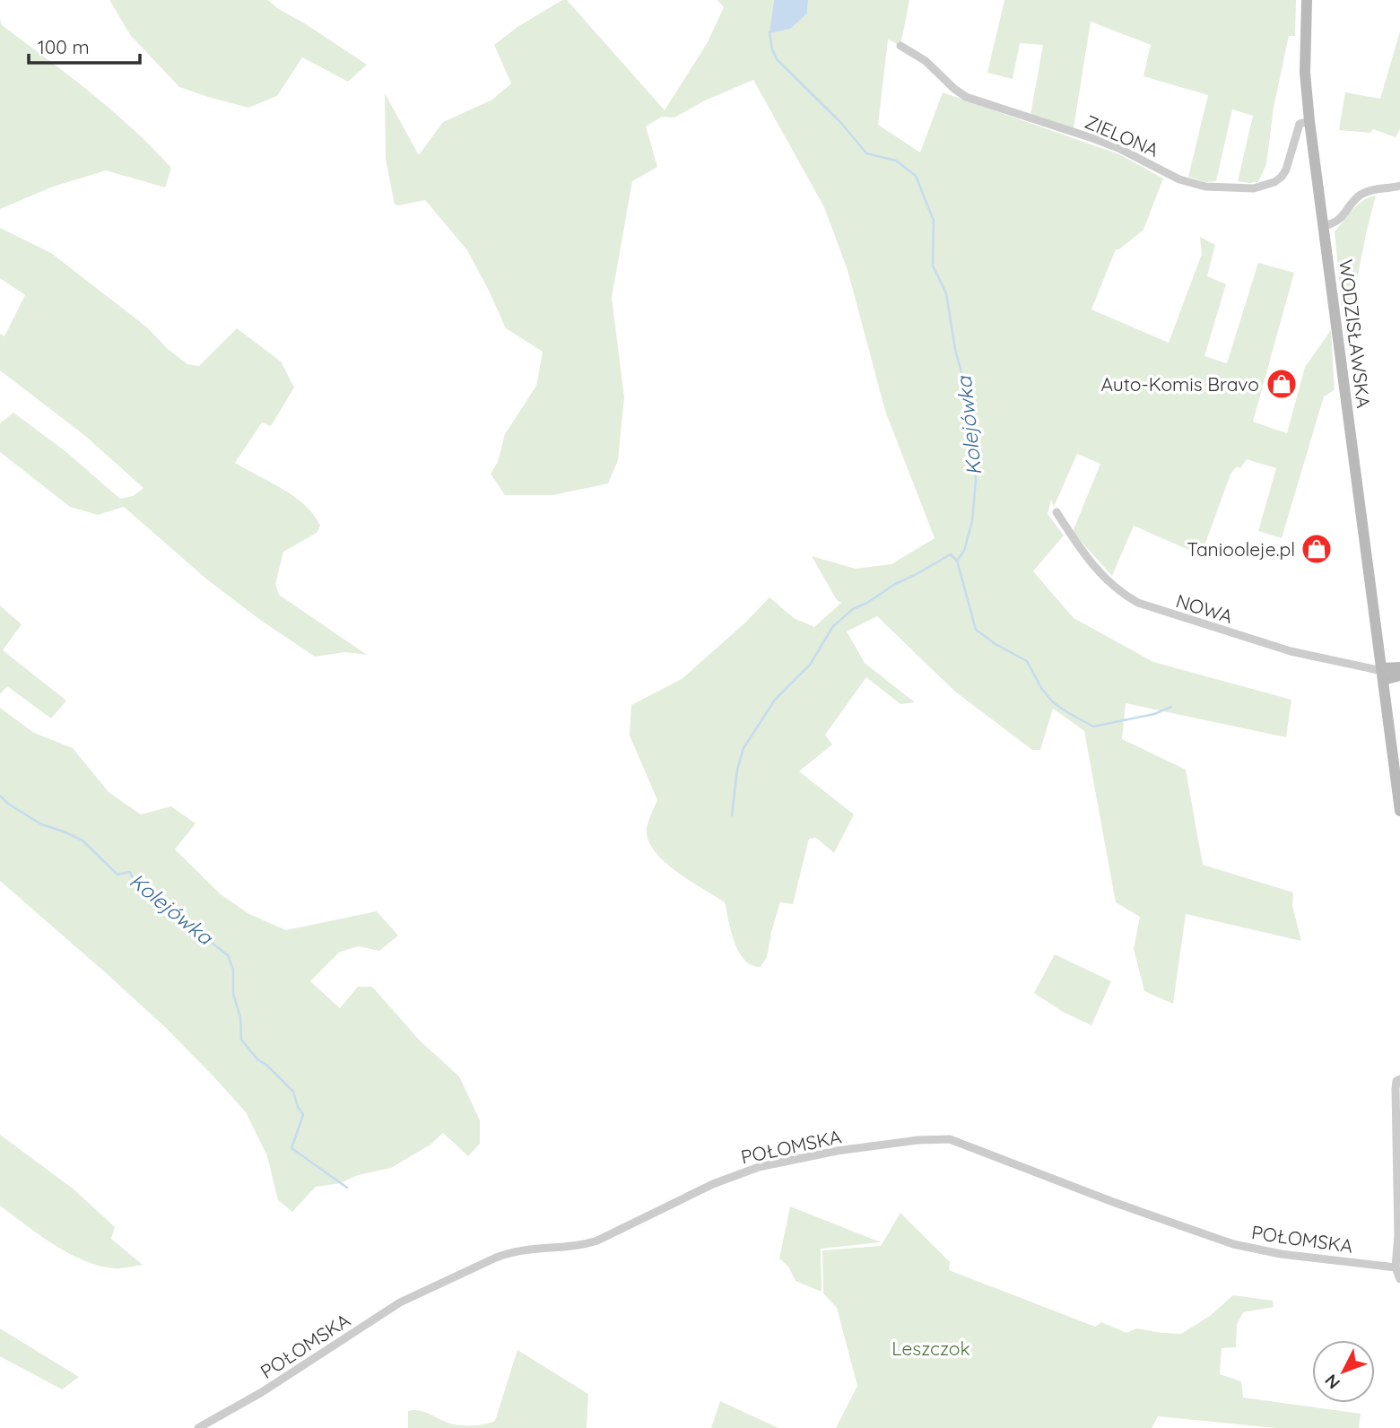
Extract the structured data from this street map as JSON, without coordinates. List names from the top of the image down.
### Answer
{
  "streets": {
    "main road": ["WODZISŁAWSKA"],
    "street": ["ZIELONA", "NOWA", "POŁOMSKA"]
  },
  "crossings": [
    ["ZIELONA", "WODZISŁAWSKA"],
    ["WODZISŁAWSKA", "NOWA"]
  ],
  "water": ["Kolejówka"],
  "parks": ["Leszczok"],
  "places": {
    "shop": ["Auto-Komis Bravo", "Taniooleje.pl"]
  },
  "scale_bar": "100 m",
  "north": "bottom left"
}
